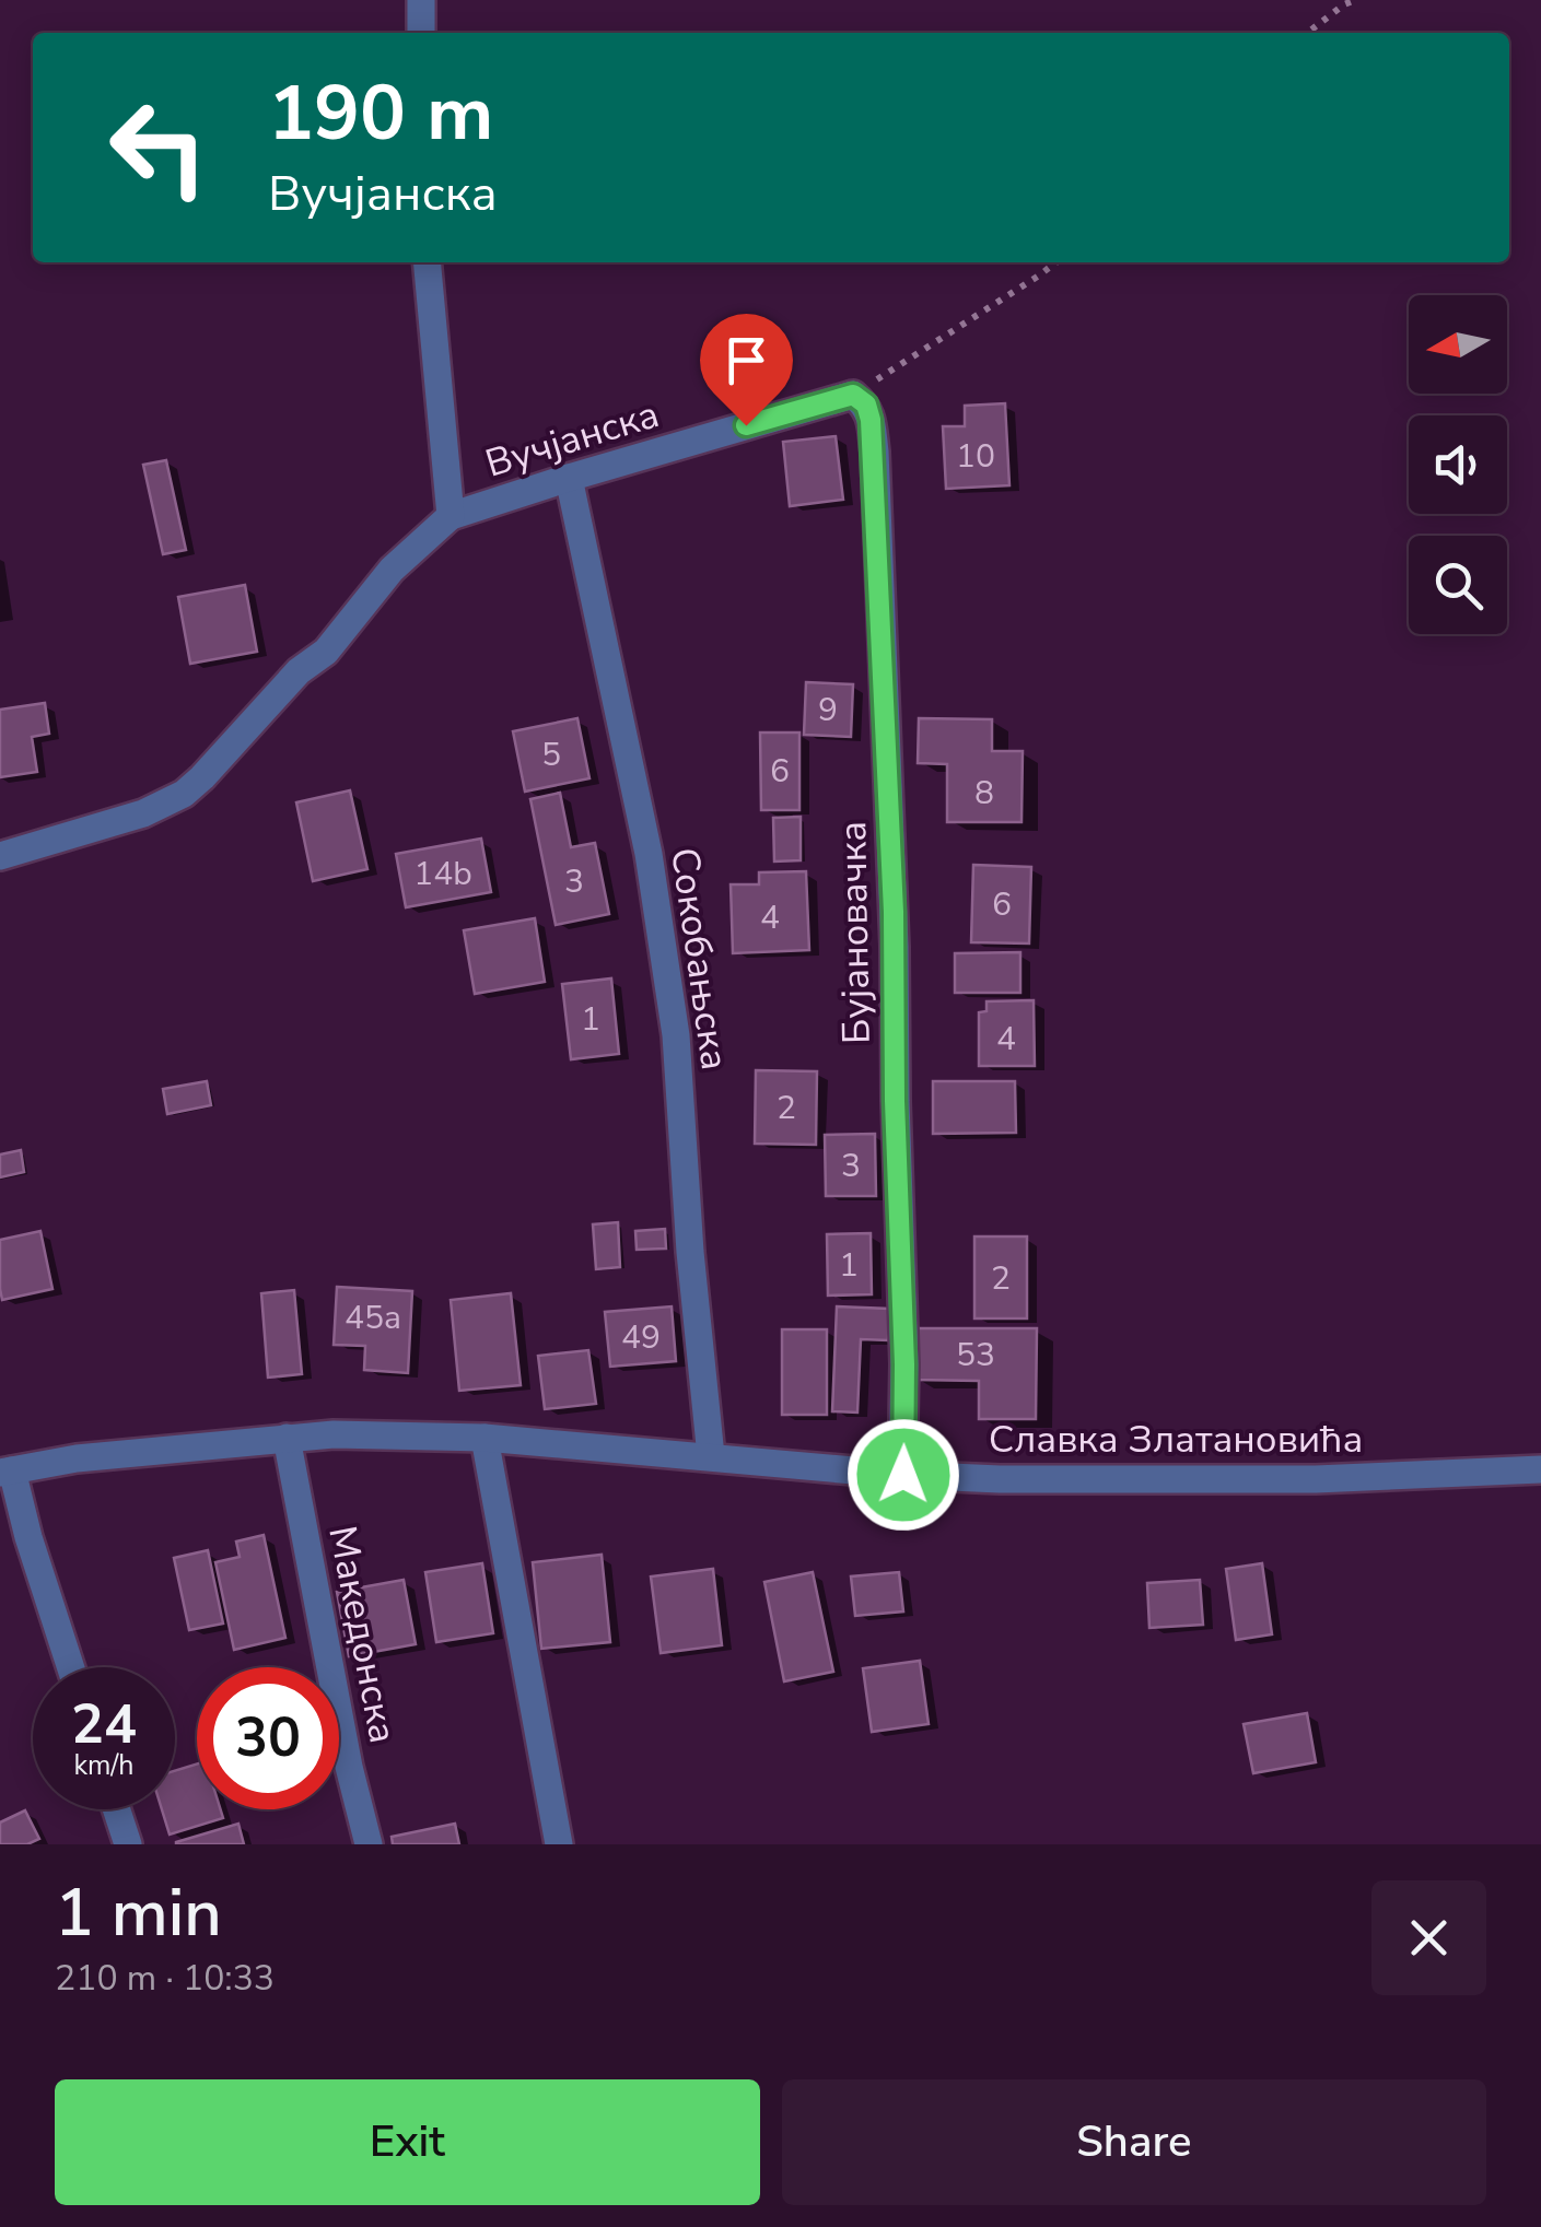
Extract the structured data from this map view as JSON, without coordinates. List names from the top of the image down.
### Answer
{
  "streets": {
    "street": [
      "Вучјанска",
      "Бујановачка",
      "Сокобањска",
      "Славка Златановића",
      "Македонска"
    ]
  },
  "crossings": [
    ["Вучјанска", "Бујановачка"],
    ["Вучјанска", "Сокобањска"],
    ["Бујановачка", "Славка Златановића"],
    ["Сокобањска", "Славка Златановића"],
    ["Славка Златановића", "Македонска"]
  ],
  "house_numbers": [
    "10",
    "9",
    "5",
    "6",
    "8",
    "14b",
    "3",
    "6",
    "4",
    "1",
    "4",
    "2",
    "3",
    "1",
    "2",
    "45a",
    "49",
    "53"
  ],
  "north": "left",
  "page": {
    "turn": ["190 m", "Вучјанска"],
    "speed": "24 km/h",
    "limit": "30",
    "heading": ["1 min", "210 m · 10:33"],
    "buttons": ["Exit", "Share"]
  }
}
